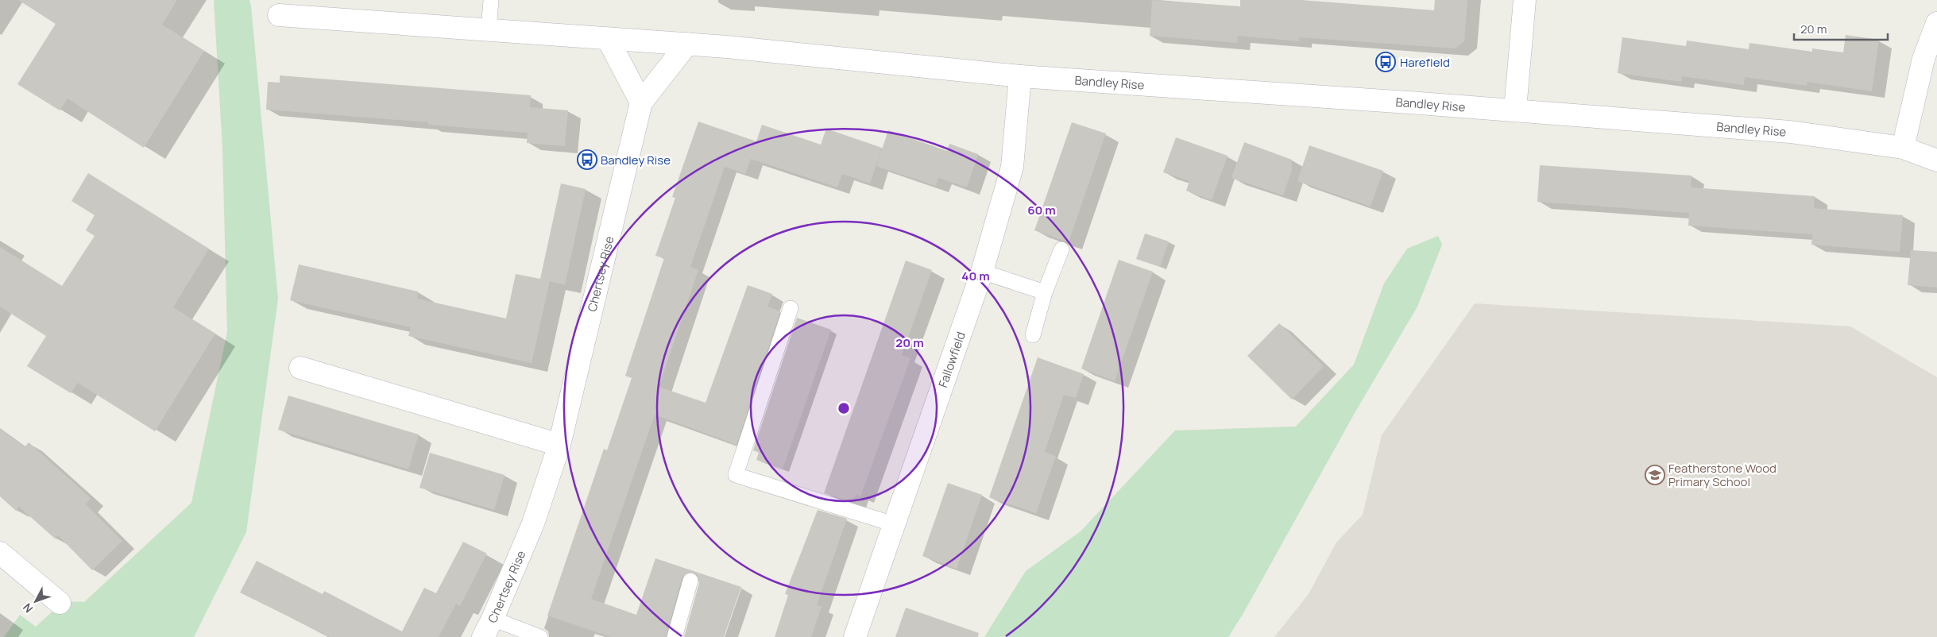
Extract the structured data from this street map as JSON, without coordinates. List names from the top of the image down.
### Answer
{
  "streets": {
    "street": ["Bandley Rise", "Chertsey Rise", "Fallowfield"]
  },
  "crossings": [
    ["Bandley Rise", "Chertsey Rise"],
    ["Bandley Rise", "Fallowfield"]
  ],
  "places": {
    "bus stop": ["Harefield", "Bandley Rise"],
    "school or university": ["Featherstone Wood Primary School"]
  },
  "scale_bar": "20 m",
  "north": "bottom left",
  "rings": ["60 m", "40 m", "20 m"]
}
